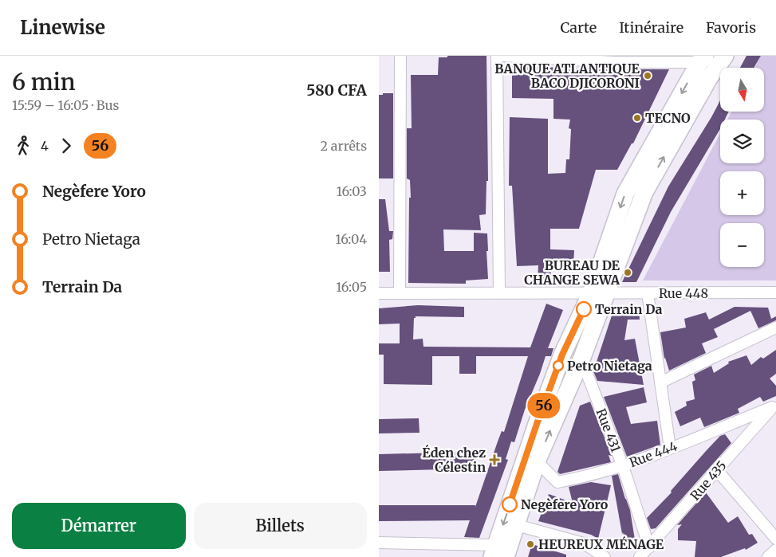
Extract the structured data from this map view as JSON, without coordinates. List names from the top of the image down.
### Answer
{
  "streets": {
    "street": [
      "Rue 448",
      "Rue 431",
      "Rue 444",
      "Rue 435"
    ]
  },
  "crossings": [
    ["Rue 431", "Rue 444"],
    ["Rue 431", "Rue 435"],
    ["Rue 444", "Rue 435"]
  ],
  "places": {
    "other": [
      "BANQUE ATLANTIQUE BACO DJICORONI",
      "TECNO",
      "BUREAU DE CHANGE SEWA",
      "Terrain Da",
      "Petro Nietaga",
      "Negèfere Yoro",
      "HEUREUX MÉNAGE"
    ],
    "health": ["Éden chez Célestin"]
  },
  "lines": ["bus line 56"],
  "north": "bottom",
  "page": {
    "header": "Linewise",
    "nav": ["Carte", "Itinéraire", "Favoris"],
    "heading": ["6 min", "15:59 – 16:05 · Bus", "580 CFA"],
    "on_map": "56",
    "map_buttons": ["+", "−"],
    "legs": ["4", "56", "2 arrêts"],
    "list": [
      {
        "name": "Negèfere Yoro",
        "value": "16:03"
      },
      {
        "name": "Petro Nietaga",
        "value": "16:04"
      },
      {
        "name": "Terrain Da",
        "value": "16:05"
      }
    ],
    "buttons": ["Démarrer", "Billets"]
  }
}
